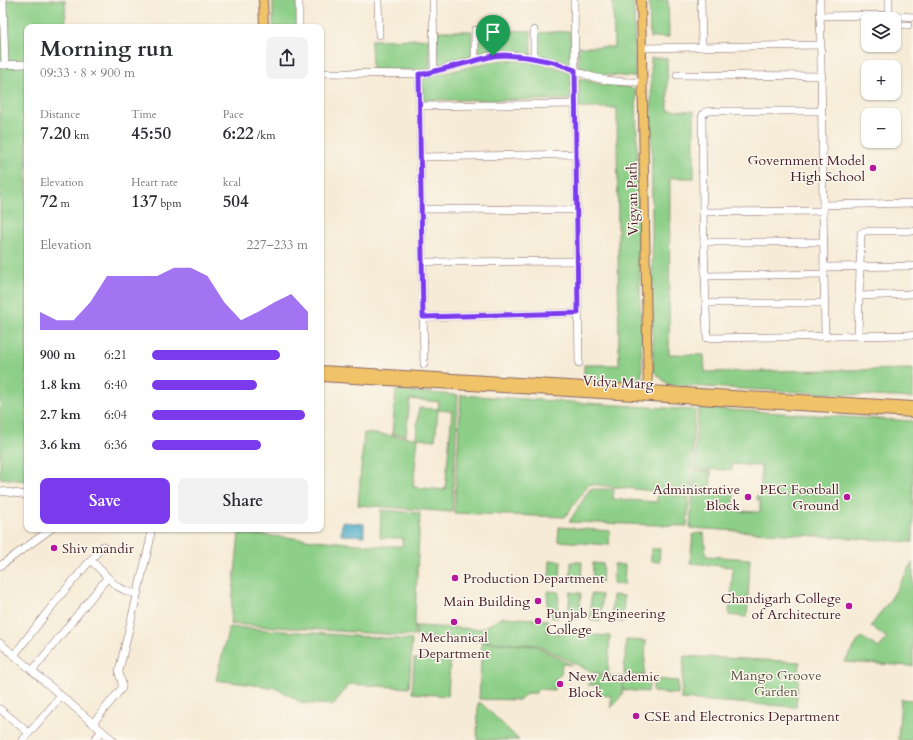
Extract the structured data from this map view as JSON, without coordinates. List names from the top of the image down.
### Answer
{
  "streets": {
    "main road": ["Vigyan Path", "Vidya Marg"]
  },
  "crossings": [
    ["Vigyan Path", "Vidya Marg"]
  ],
  "parks": ["Mango Groove Garden"],
  "places": [
    "Government Model High School",
    "Administrative Block",
    "PEC Football Ground",
    "Shiv mandir",
    "Production Department",
    "Main Building",
    "Chandigarh College of Architecture",
    "Punjab Engineering College",
    "Mechanical Department",
    "New Academic Block",
    "CSE and Electronics Department"
  ],
  "page": {
    "map_buttons": ["+", "−"],
    "heading": ["Morning run", "09:33 · 8 × 900 m"],
    "stats": [
      ["Distance", "7.20 km"],
      ["Time", "45:50"],
      ["Pace", "6:22 /km"],
      ["Elevation", "72 m"],
      ["Heart rate", "137 bpm"],
      ["kcal", "504"]
    ],
    "chart": ["Elevation", "227–233 m"],
    "list": [
      {
        "name": "900 m",
        "note": "6:21"
      },
      {
        "name": "1.8 km",
        "note": "6:40"
      },
      {
        "name": "2.7 km",
        "note": "6:04"
      },
      {
        "name": "3.6 km",
        "note": "6:36"
      }
    ],
    "buttons": ["Save", "Share"]
  }
}
